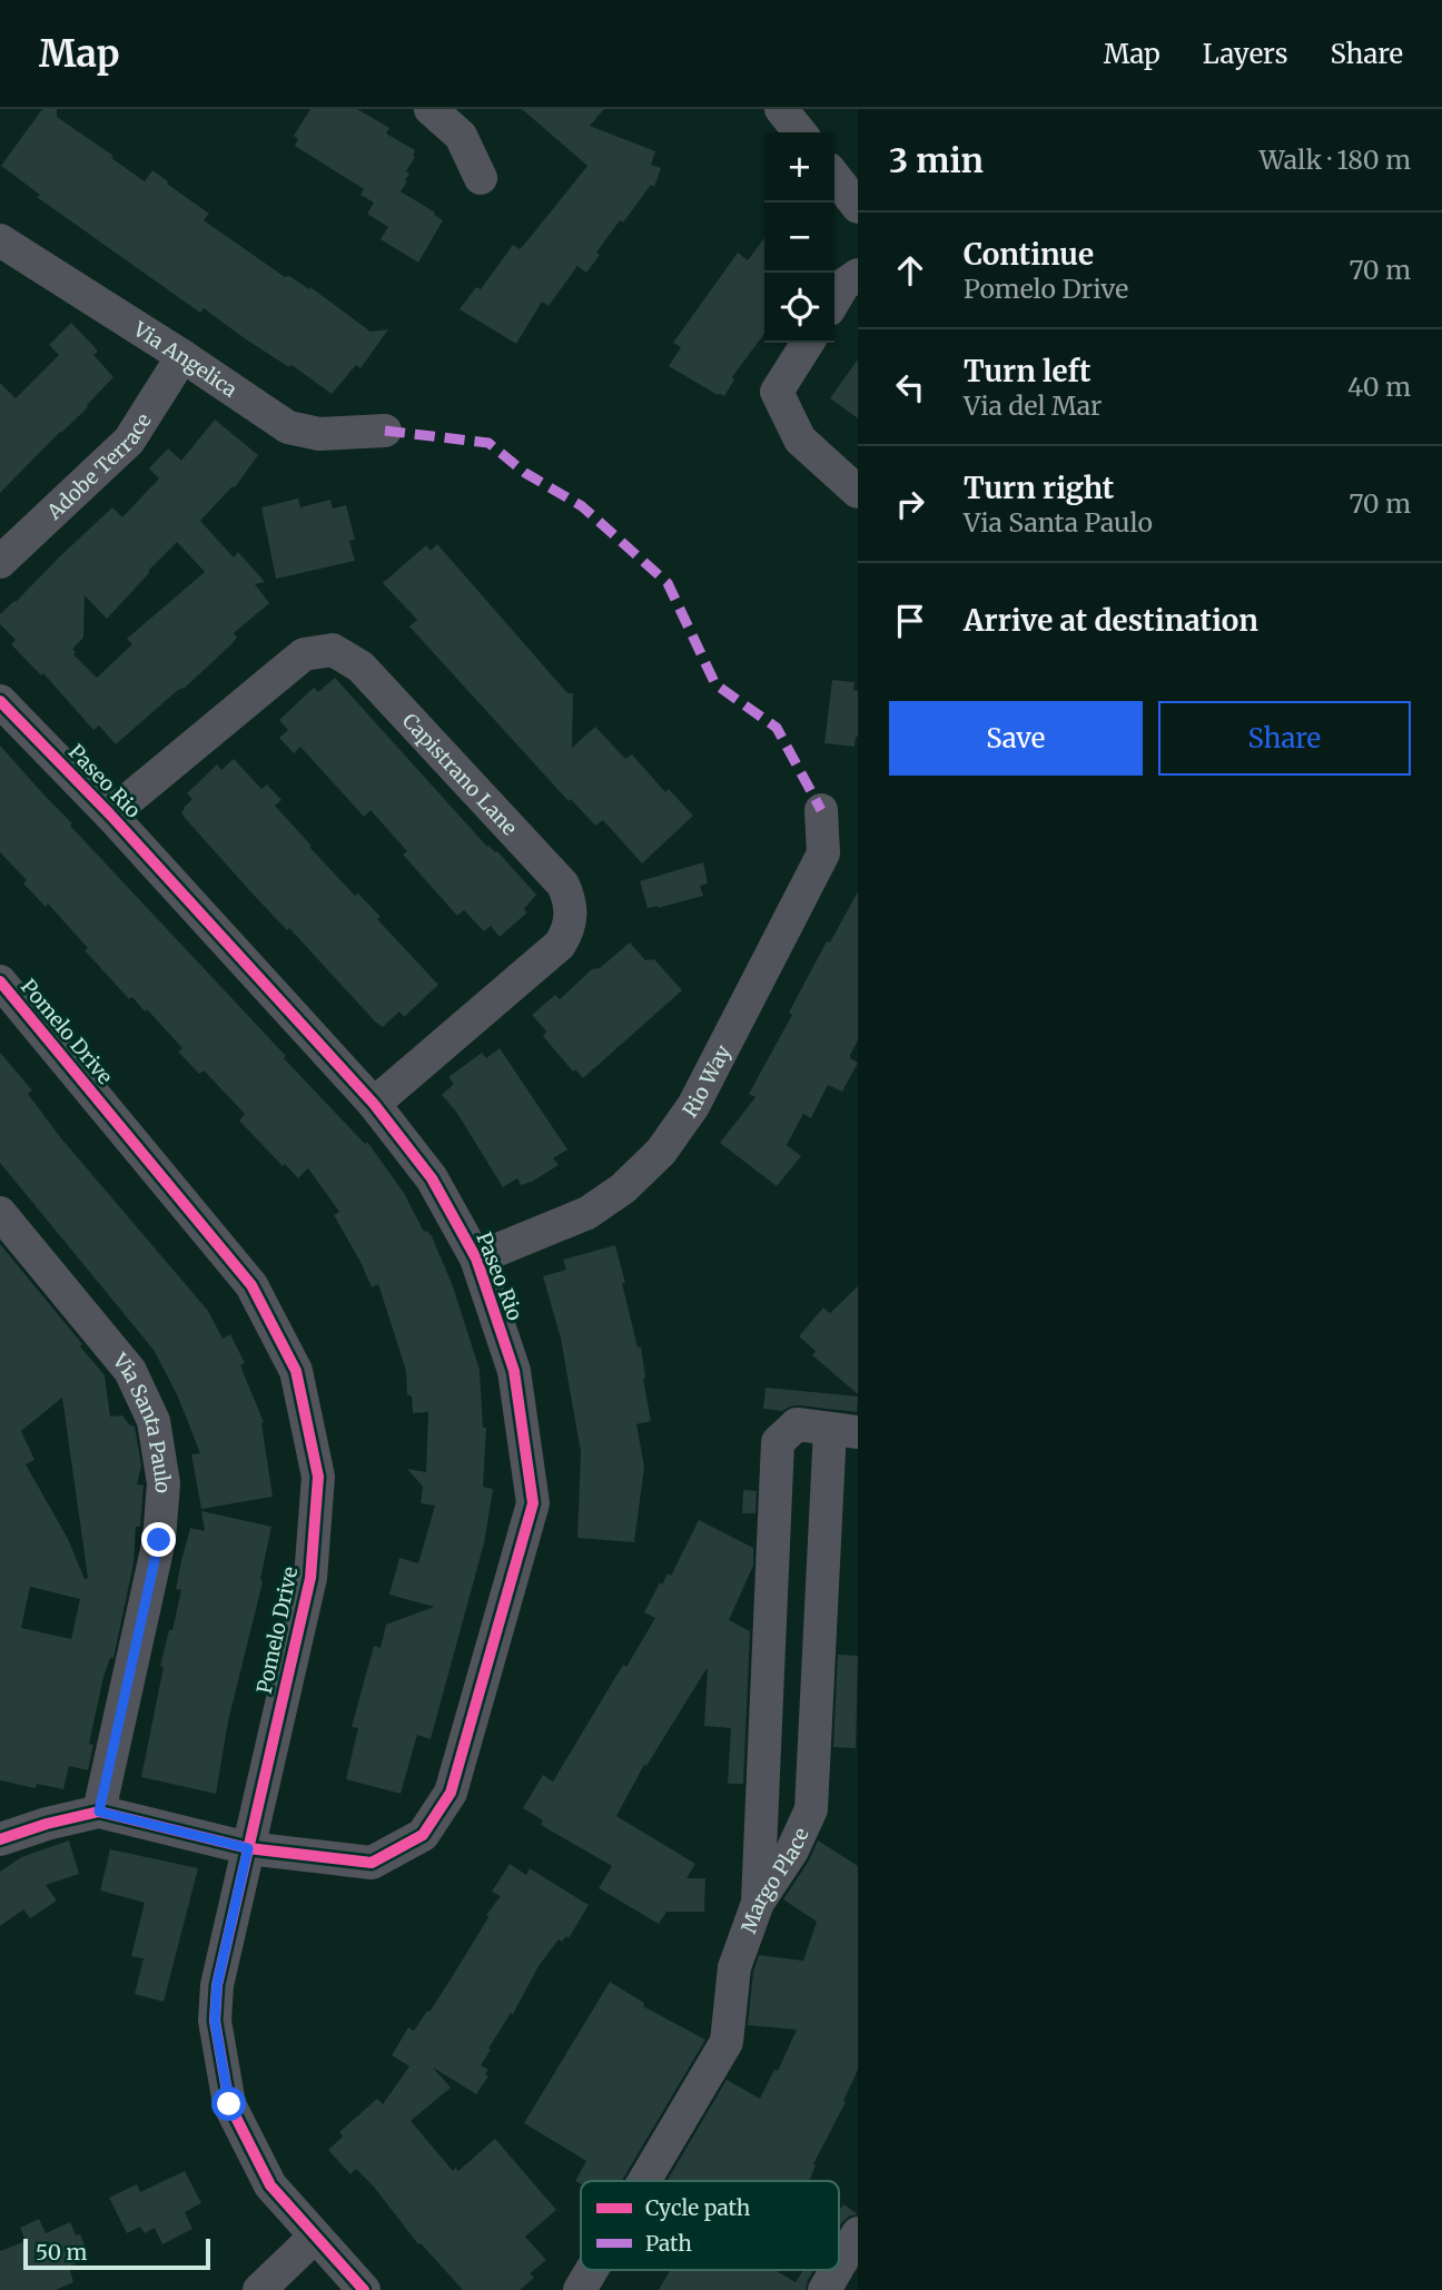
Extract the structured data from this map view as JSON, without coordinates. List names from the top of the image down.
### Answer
{
  "streets": {
    "street": [
      "Via Angelica",
      "Adobe Terrace",
      "Capistrano Lane",
      "Paseo Rio",
      "Pomelo Drive",
      "Rio Way",
      "Via Santa Paulo",
      "Margo Place"
    ]
  },
  "crossings": [
    ["Via Angelica", "Adobe Terrace"],
    ["Capistrano Lane", "Paseo Rio"],
    ["Paseo Rio", "Pomelo Drive"],
    ["Paseo Rio", "Rio Way"],
    ["Paseo Rio", "Via Santa Paulo"]
  ],
  "legend": ["Cycle path", "Path"],
  "scale_bar": "50 m",
  "page": {
    "header": "Map",
    "nav": ["Map", "Layers", "Share"],
    "heading": ["3 min", "Walk · 180 m"],
    "map_buttons": ["+", "−"],
    "list": [
      ["Continue", "Pomelo Drive", "70 m"],
      ["Turn left", "Via del Mar", "40 m"],
      ["Turn right", "Via Santa Paulo", "70 m"],
      "Arrive at destination"
    ],
    "buttons": ["Save", "Share"],
    "scale": "50 m"
  }
}
